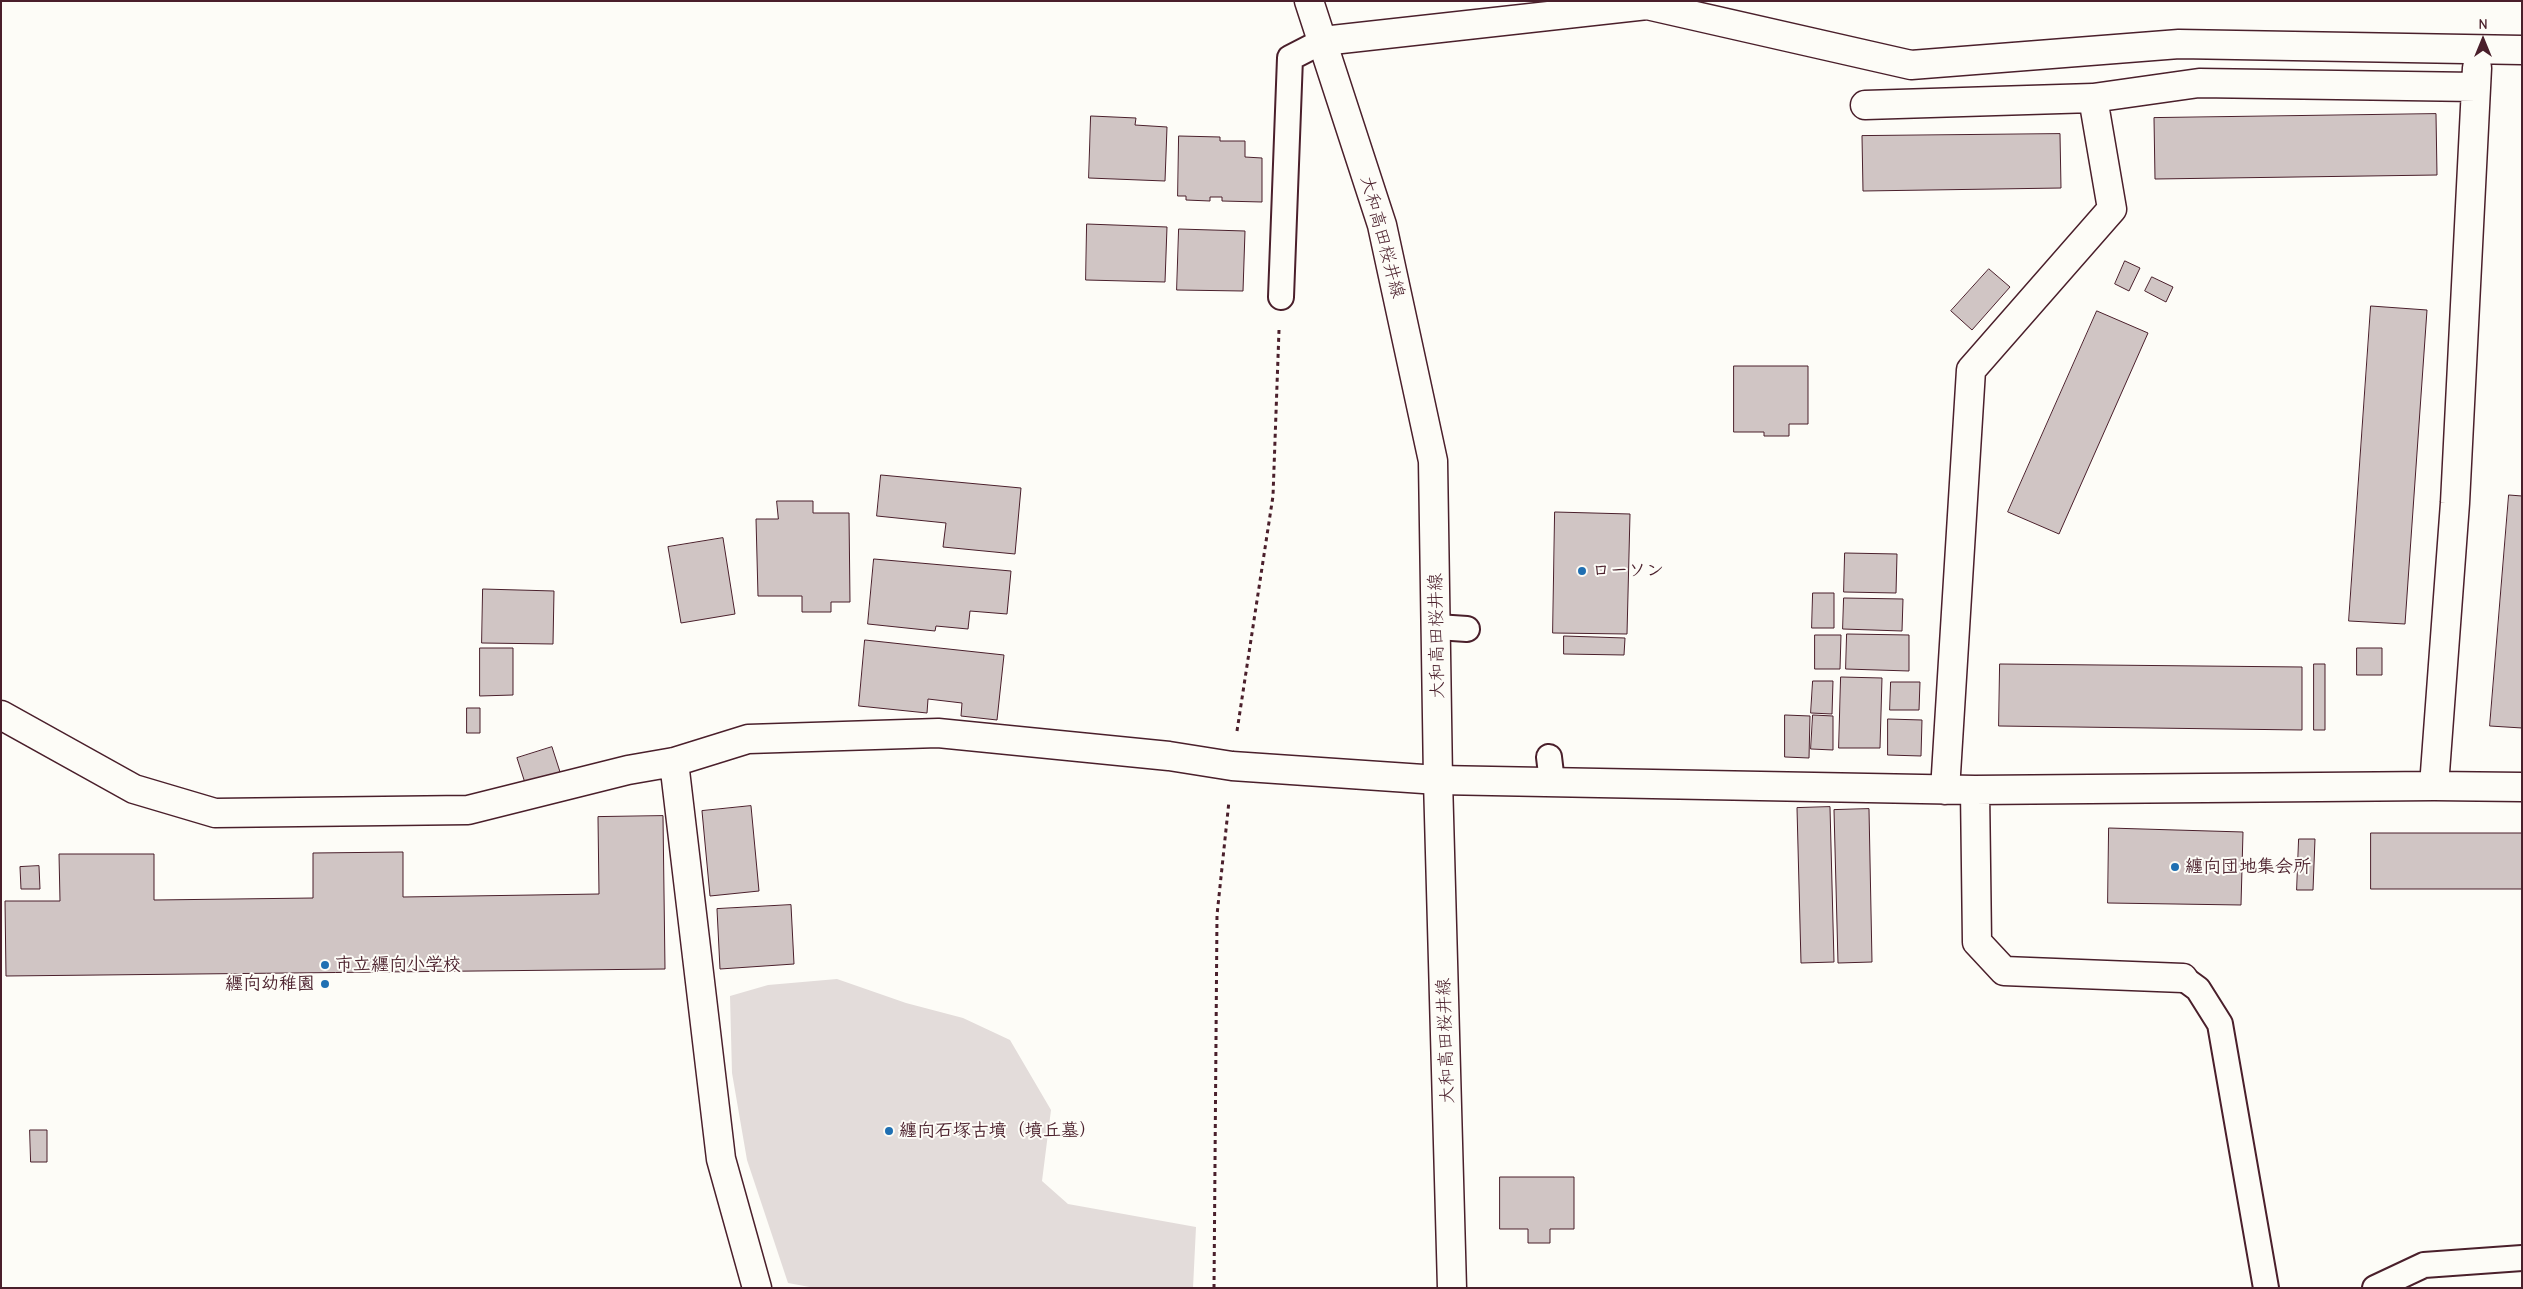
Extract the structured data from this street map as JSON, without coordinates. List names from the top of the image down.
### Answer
{
  "streets": {
    "street": ["大和高田桜井線"]
  },
  "places": [
    "ローソン",
    "纏向団地集会所",
    "市立纒向小学校",
    "纒向幼稚園",
    "纏向石塚古墳（墳丘墓）"
  ],
  "north": "top"
}
